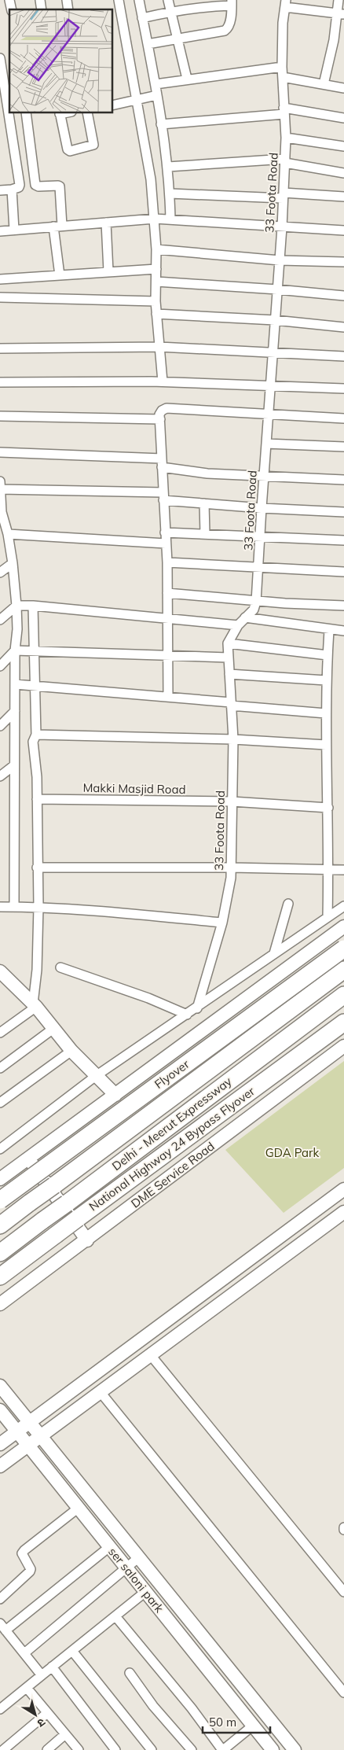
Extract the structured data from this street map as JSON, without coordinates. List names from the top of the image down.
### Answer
{
  "streets": {
    "highway": ["Flyover", "Delhi - Meerut Expressway", "National Highway 24 Bypass Flyover"],
    "street": [
      "33 Foota Road",
      "Makki Masjid Road",
      "DME Service Road",
      "ser saloni park"
    ]
  },
  "crossings": [
    ["33 Foota Road", "Makki Masjid Road"]
  ],
  "parks": ["GDA Park"],
  "scale_bar": "50 m",
  "north": "bottom right"
}
